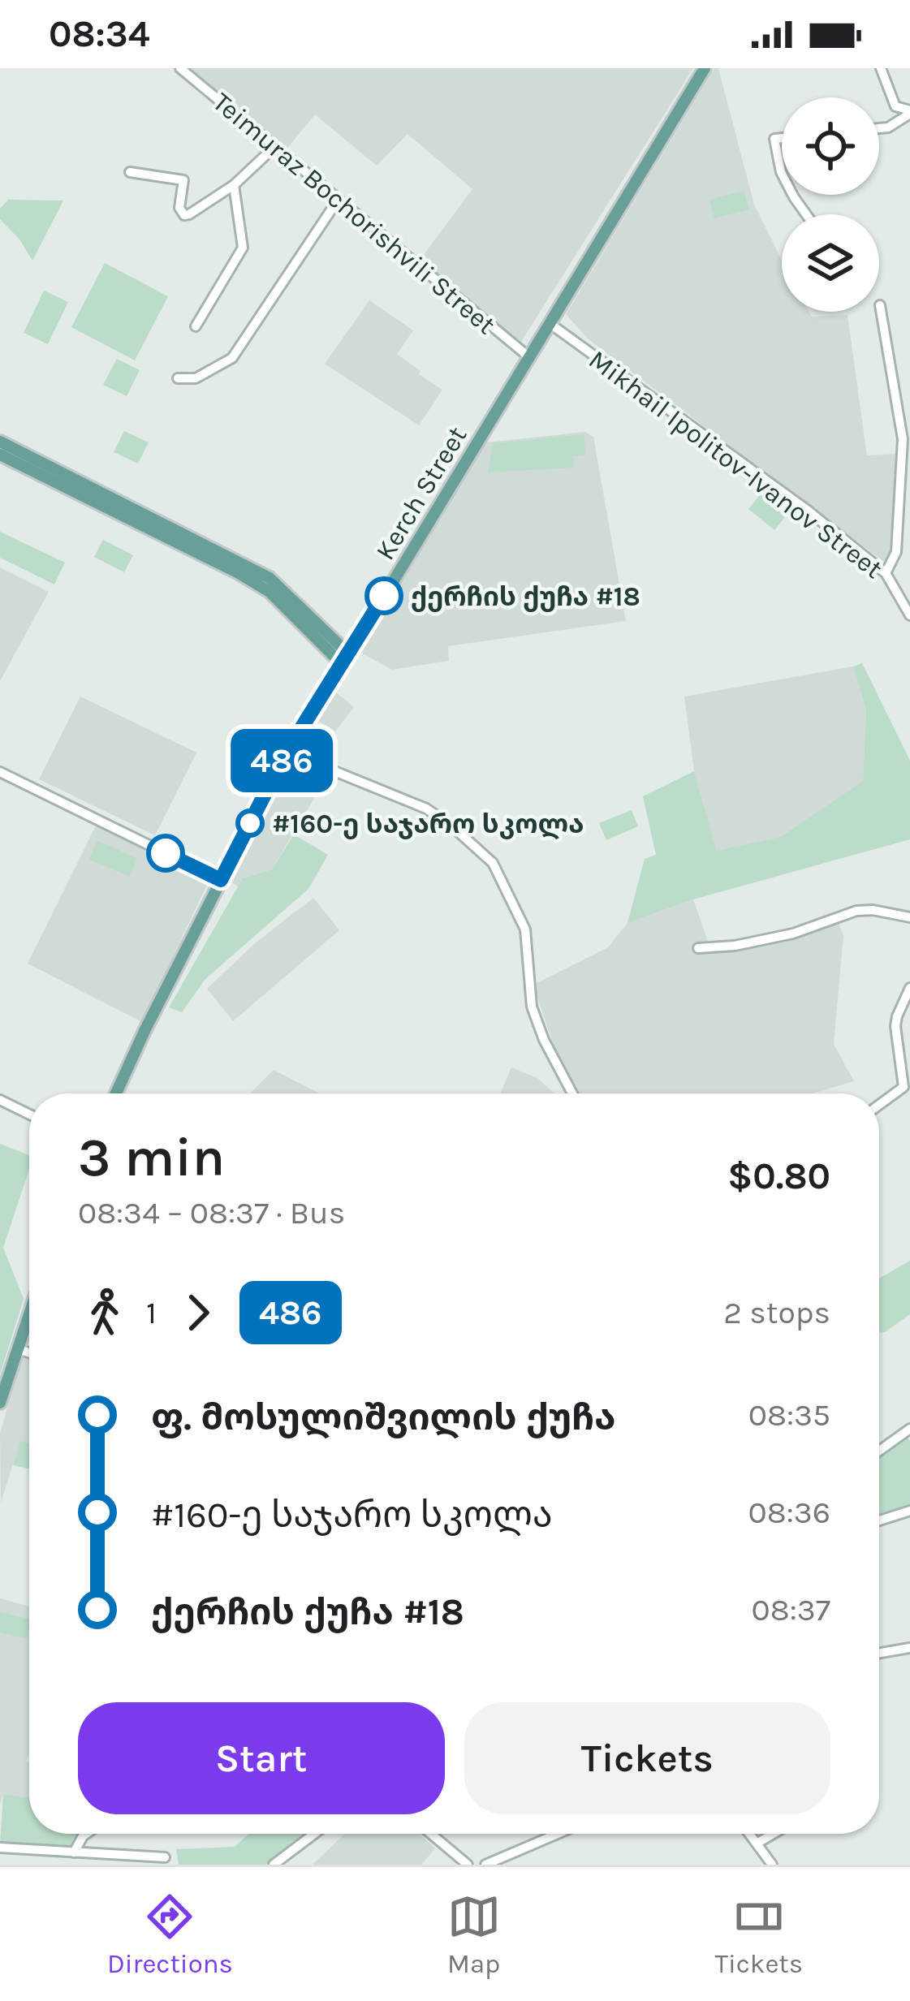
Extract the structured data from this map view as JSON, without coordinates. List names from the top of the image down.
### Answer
{
  "streets": {
    "main road": ["Kerch Street"],
    "street": ["Teimuraz Bochorishvili Street", "Mikhail Ipolitov-Ivanov Street"]
  },
  "crossings": [
    ["Teimuraz Bochorishvili Street", "Kerch Street"],
    ["Mikhail Ipolitov-Ivanov Street", "Kerch Street"]
  ],
  "places": ["ქერჩის ქუჩა #18", "#160-ე საჯარო სკოლა"],
  "lines": ["bus line 486"],
  "page": {
    "status": "08:34",
    "on_map": "486",
    "heading": ["3 min", "08:34 – 08:37 · Bus", "$0.80"],
    "legs": ["1", "486", "2 stops"],
    "list": [
      {
        "name": "ფ. მოსულიშვილის ქუჩა",
        "value": "08:35"
      },
      {
        "name": "#160-ე საჯარო სკოლა",
        "value": "08:36"
      },
      {
        "name": "ქერჩის ქუჩა #18",
        "value": "08:37"
      }
    ],
    "buttons": ["Start", "Tickets"],
    "tabs": ["Directions", "Map", "Tickets"]
  }
}
